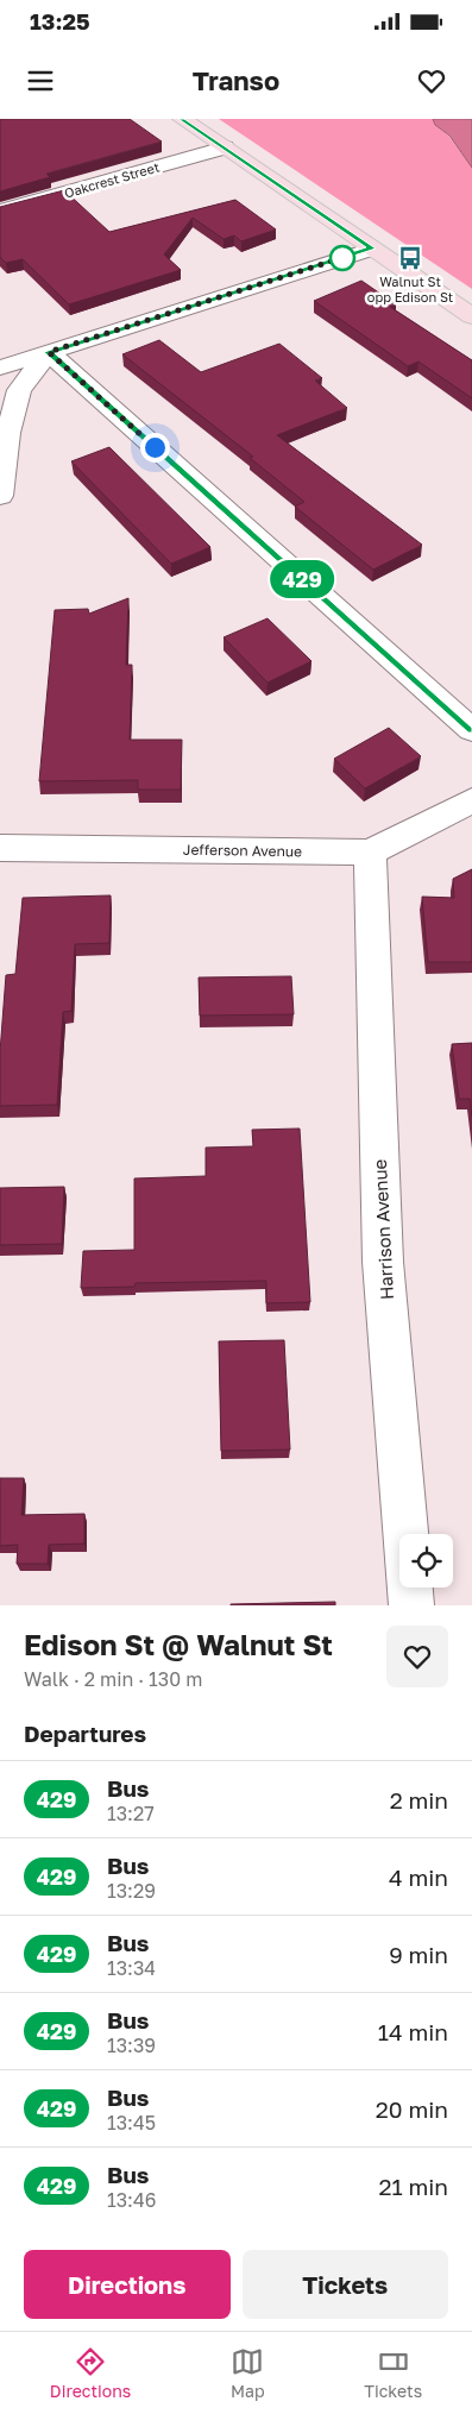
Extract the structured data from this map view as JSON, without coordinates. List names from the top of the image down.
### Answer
{
  "streets": {
    "street": ["Oakcrest Street", "Jefferson Avenue", "Harrison Avenue"]
  },
  "crossings": [
    ["Jefferson Avenue", "Harrison Avenue"]
  ],
  "places": {
    "bus stop": ["Walnut St opp Edison St"]
  },
  "lines": ["bus line 429"],
  "page": {
    "status": "13:25",
    "header": "Transo",
    "on_map": "429",
    "heading": [
      ["Edison St @ Walnut St", "Walk · 2 min · 130 m"],
      "Departures"
    ],
    "list": [
      {
        "mark": "429",
        "name": "Bus",
        "note": "13:27",
        "value": "2 min"
      },
      {
        "mark": "429",
        "name": "Bus",
        "note": "13:29",
        "value": "4 min"
      },
      {
        "mark": "429",
        "name": "Bus",
        "note": "13:34",
        "value": "9 min"
      },
      {
        "mark": "429",
        "name": "Bus",
        "note": "13:39",
        "value": "14 min"
      },
      {
        "mark": "429",
        "name": "Bus",
        "note": "13:45",
        "value": "20 min"
      },
      {
        "mark": "429",
        "name": "Bus",
        "note": "13:46",
        "value": "21 min"
      }
    ],
    "buttons": ["Directions", "Tickets"],
    "tabs": ["Directions", "Map", "Tickets"]
  }
}
